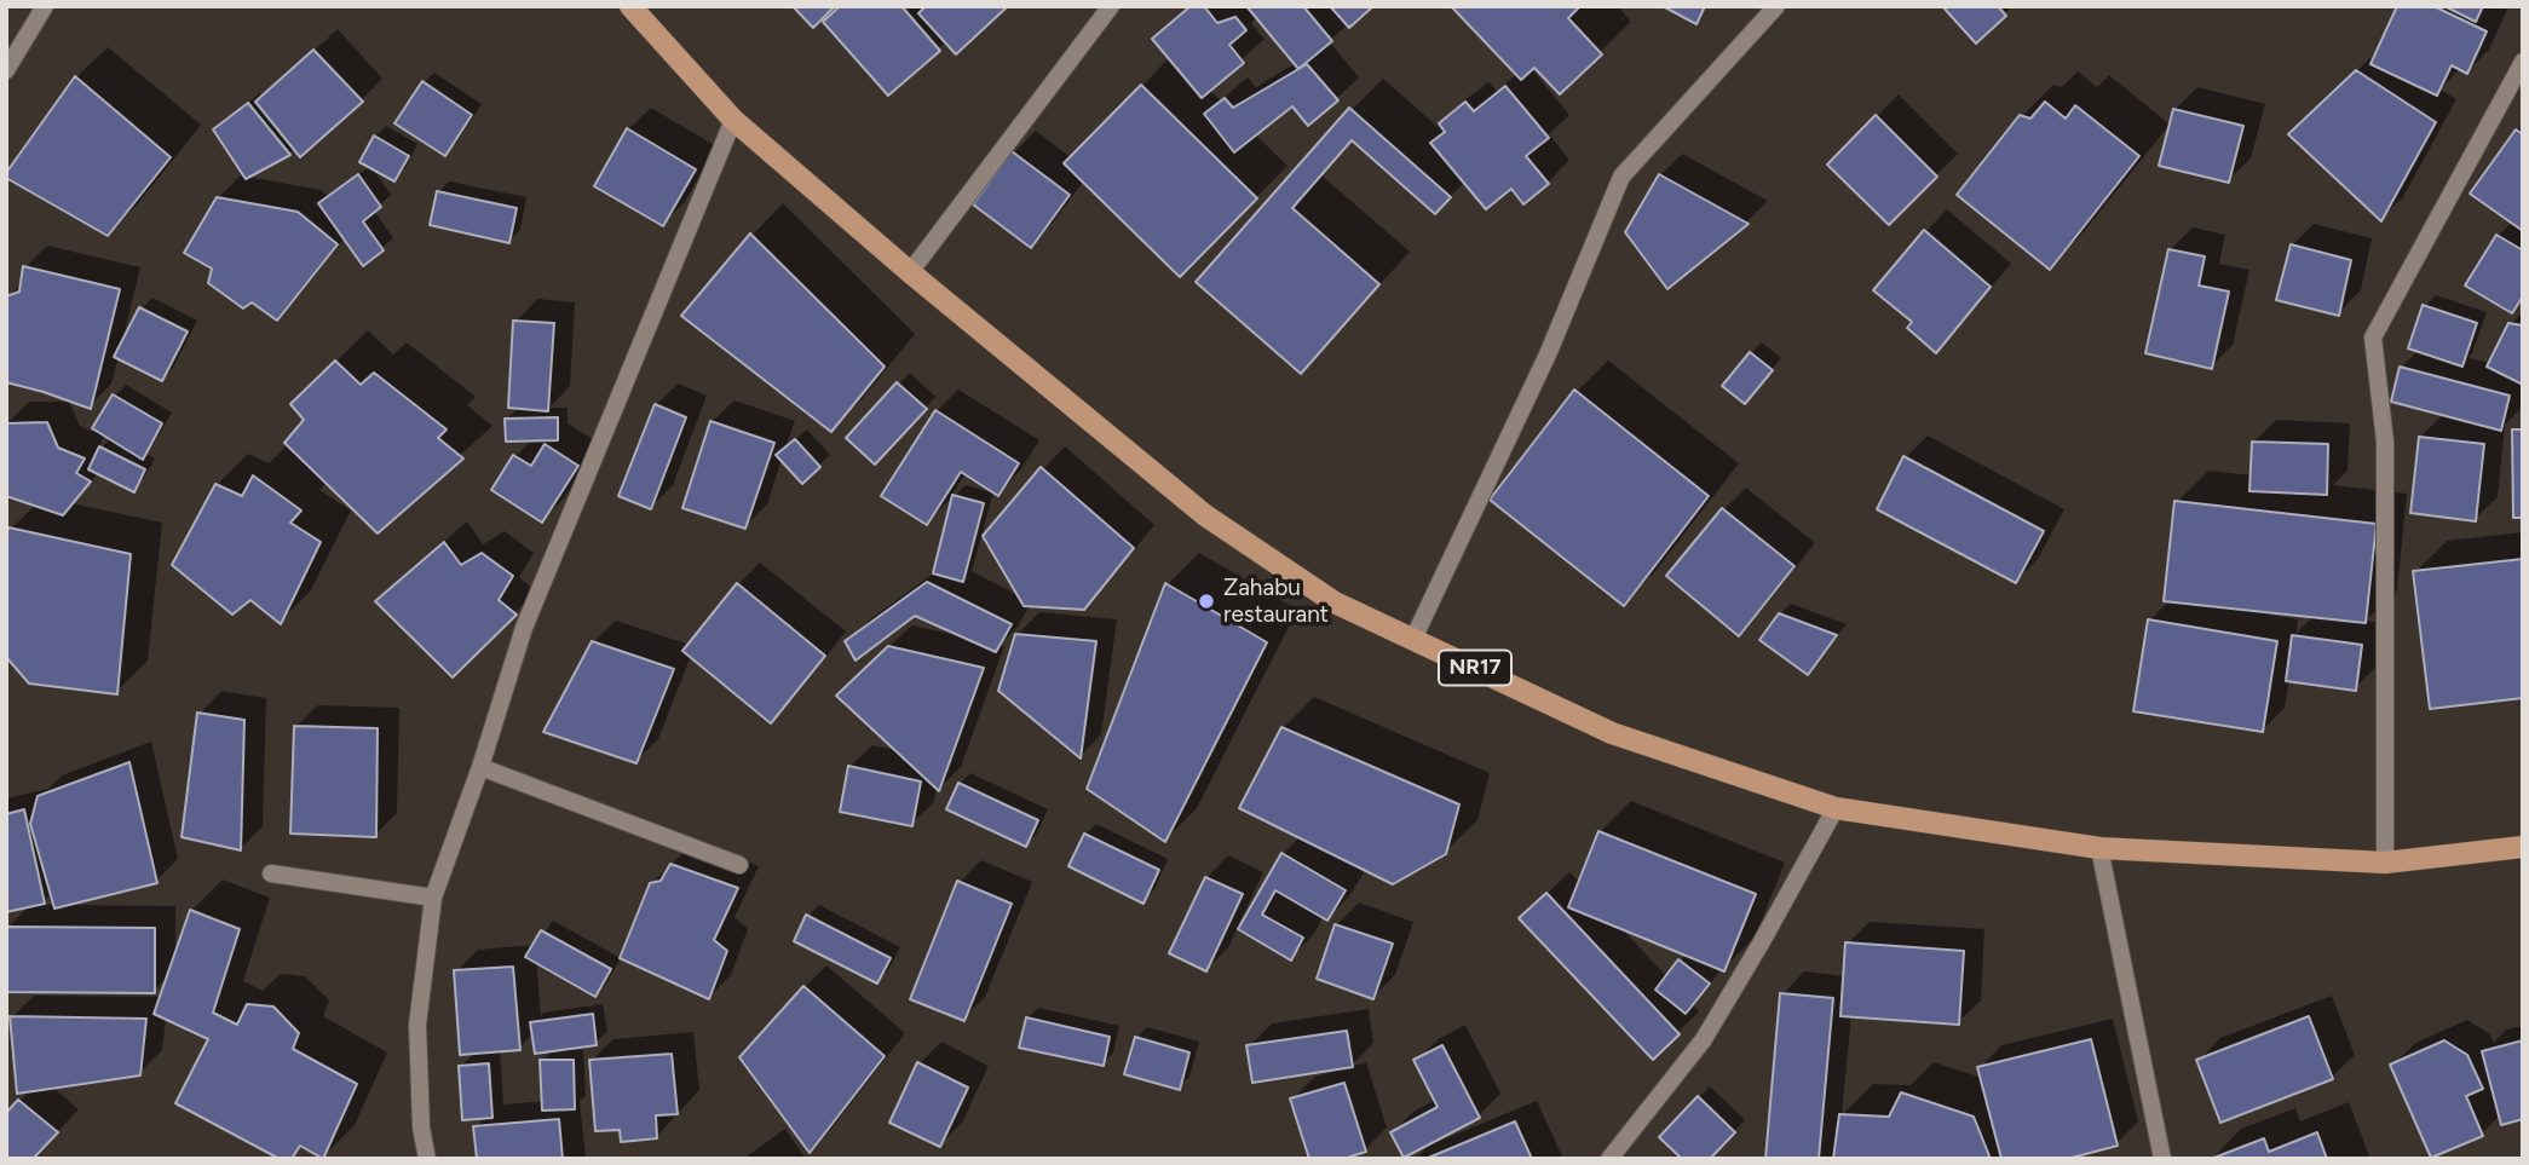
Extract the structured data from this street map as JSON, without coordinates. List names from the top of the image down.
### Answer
{
  "streets": {
    "main road": ["NR17"]
  },
  "places": ["Zahabu restaurant"]
}
